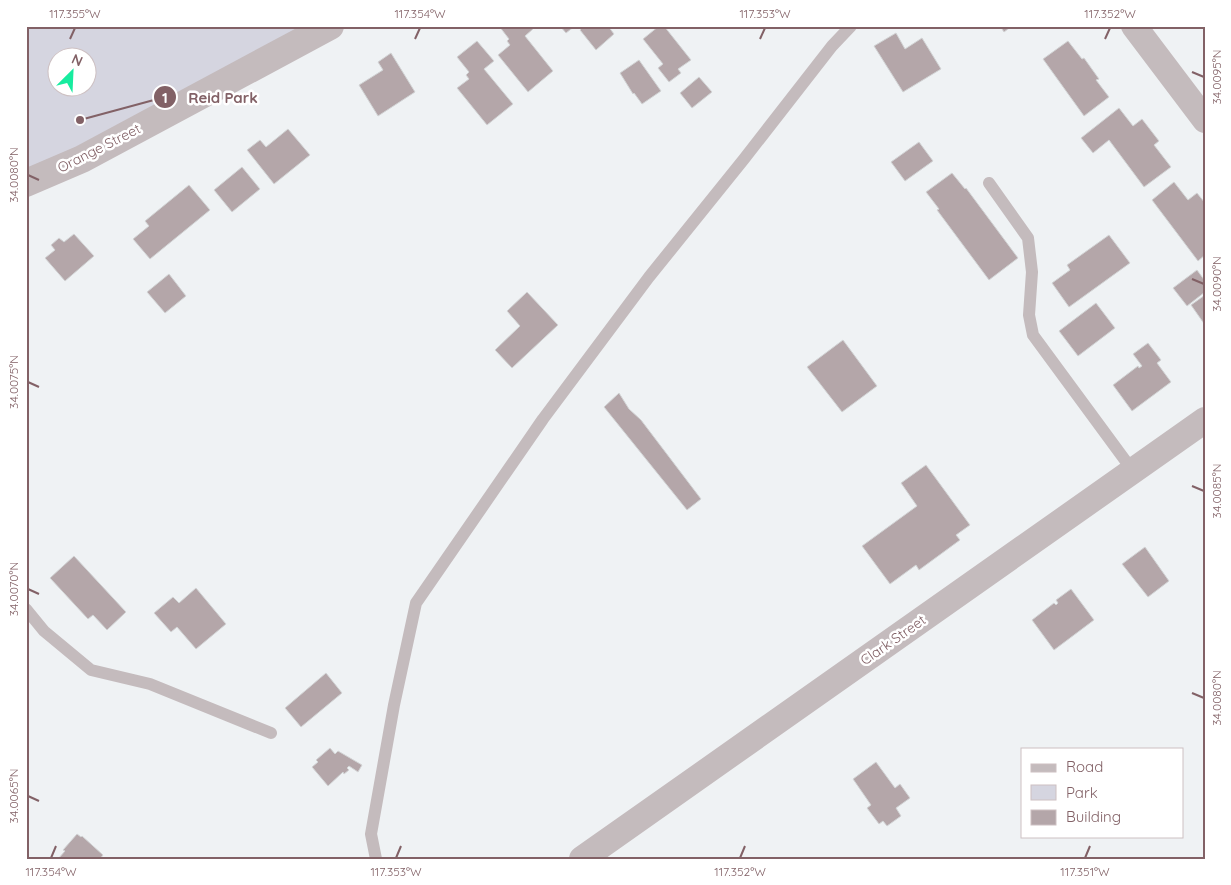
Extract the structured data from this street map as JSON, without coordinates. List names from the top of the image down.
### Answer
{
  "streets": {
    "street": ["Orange Street", "Clark Street"]
  },
  "places": ["Reid Park"],
  "legend": ["Road", "Park", "Building"],
  "north": "top right",
  "coordinates": [
    "117.355°W",
    "117.354°W",
    "117.353°W",
    "117.352°W",
    "34.0095°N",
    "34.0080°N",
    "34.0090°N",
    "34.0075°N",
    "34.0085°N",
    "34.0070°N",
    "34.0065°N",
    "117.351°W"
  ]
}
